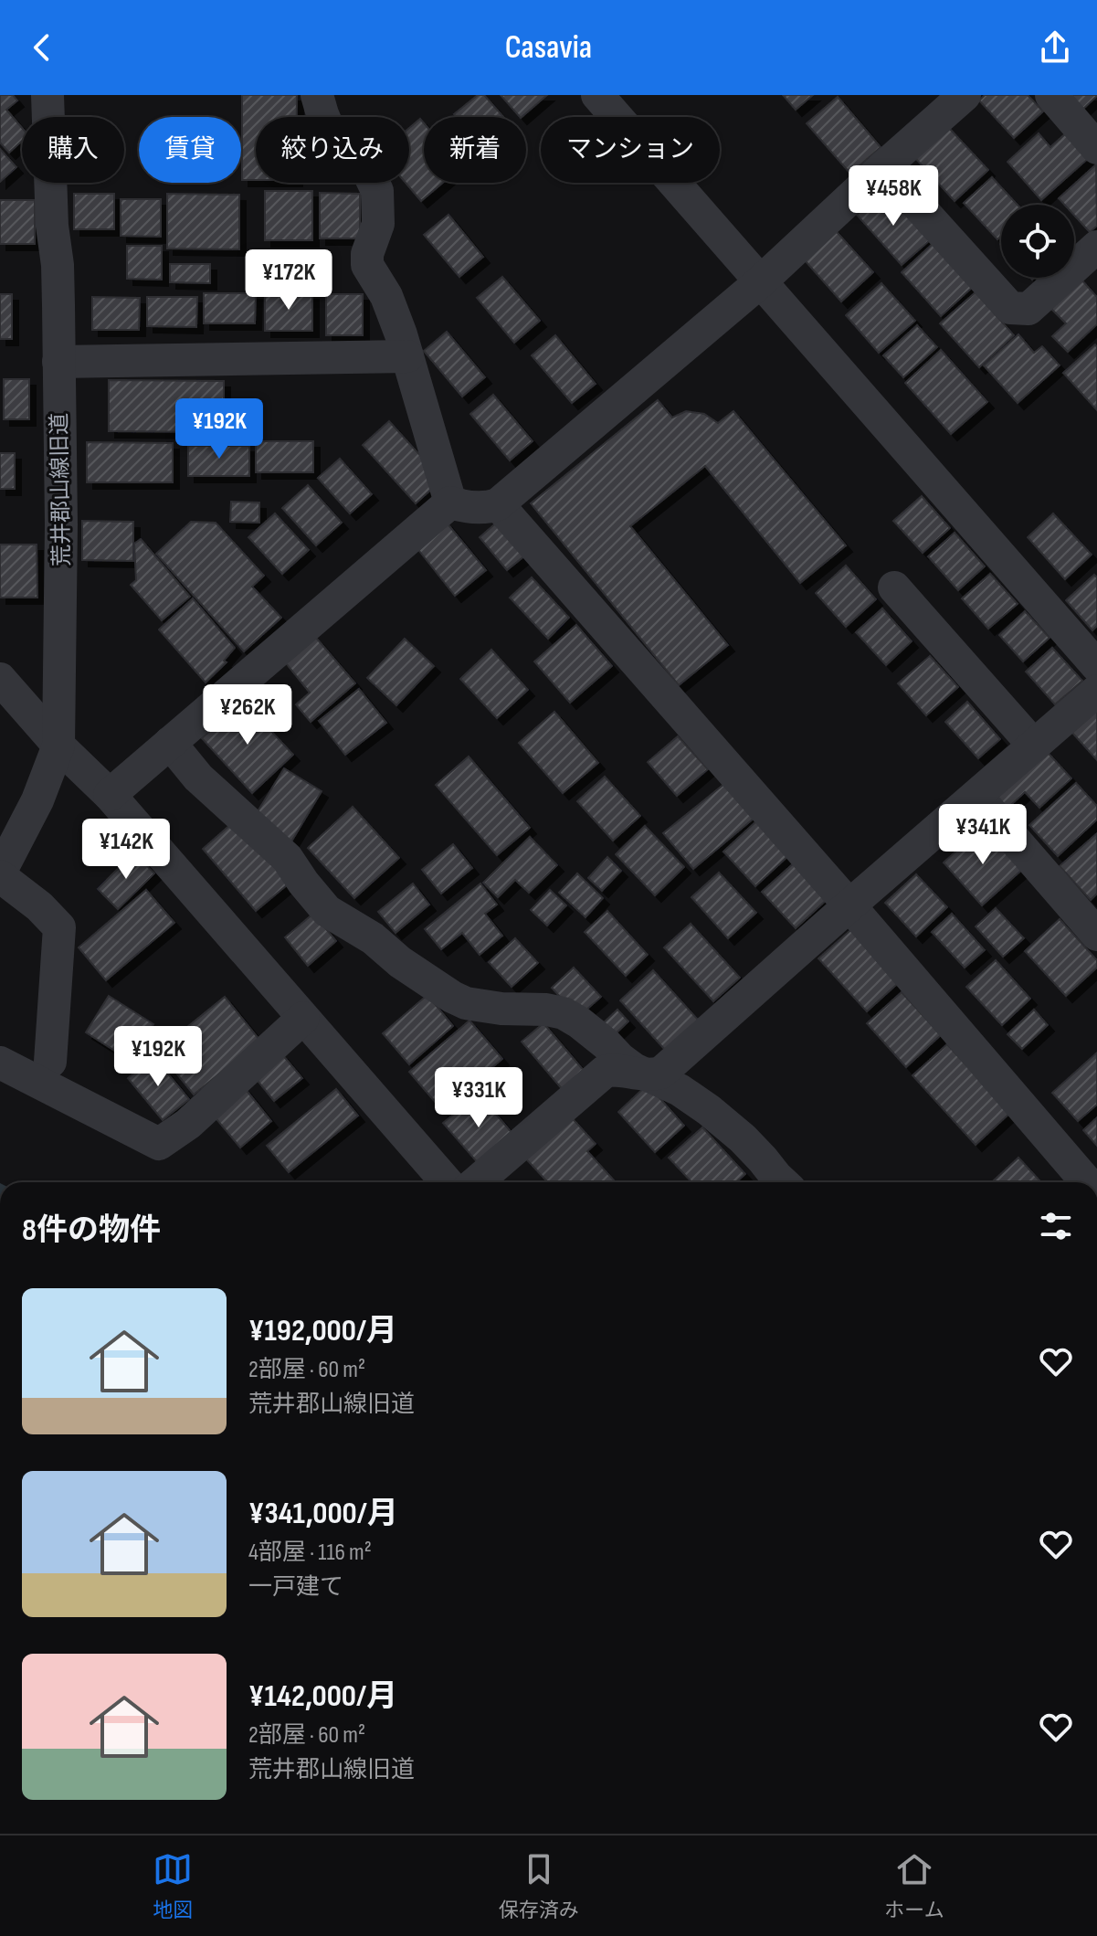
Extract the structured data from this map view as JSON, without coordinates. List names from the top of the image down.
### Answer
{
  "streets": {
    "street": ["荒井郡山線旧道"]
  },
  "page": {
    "header": "Casavia",
    "chip": [
      "購入",
      "賃貸",
      "絞り込み",
      "新着",
      "マンション"
    ],
    "price": [
      "¥458K",
      "¥172K",
      "¥192K",
      "¥262K",
      "¥341K",
      "¥142K",
      "¥192K",
      "¥331K"
    ],
    "heading": "8件の物件",
    "list": [
      {
        "name": "¥192,000/月",
        "note": "2部屋 · 60 m² · 荒井郡山線旧道"
      },
      {
        "name": "¥341,000/月",
        "note": "4部屋 · 116 m² · 一戸建て"
      },
      {
        "name": "¥142,000/月",
        "note": "2部屋 · 60 m² · 荒井郡山線旧道"
      }
    ],
    "tabs": ["地図", "保存済み", "ホーム"]
  }
}
